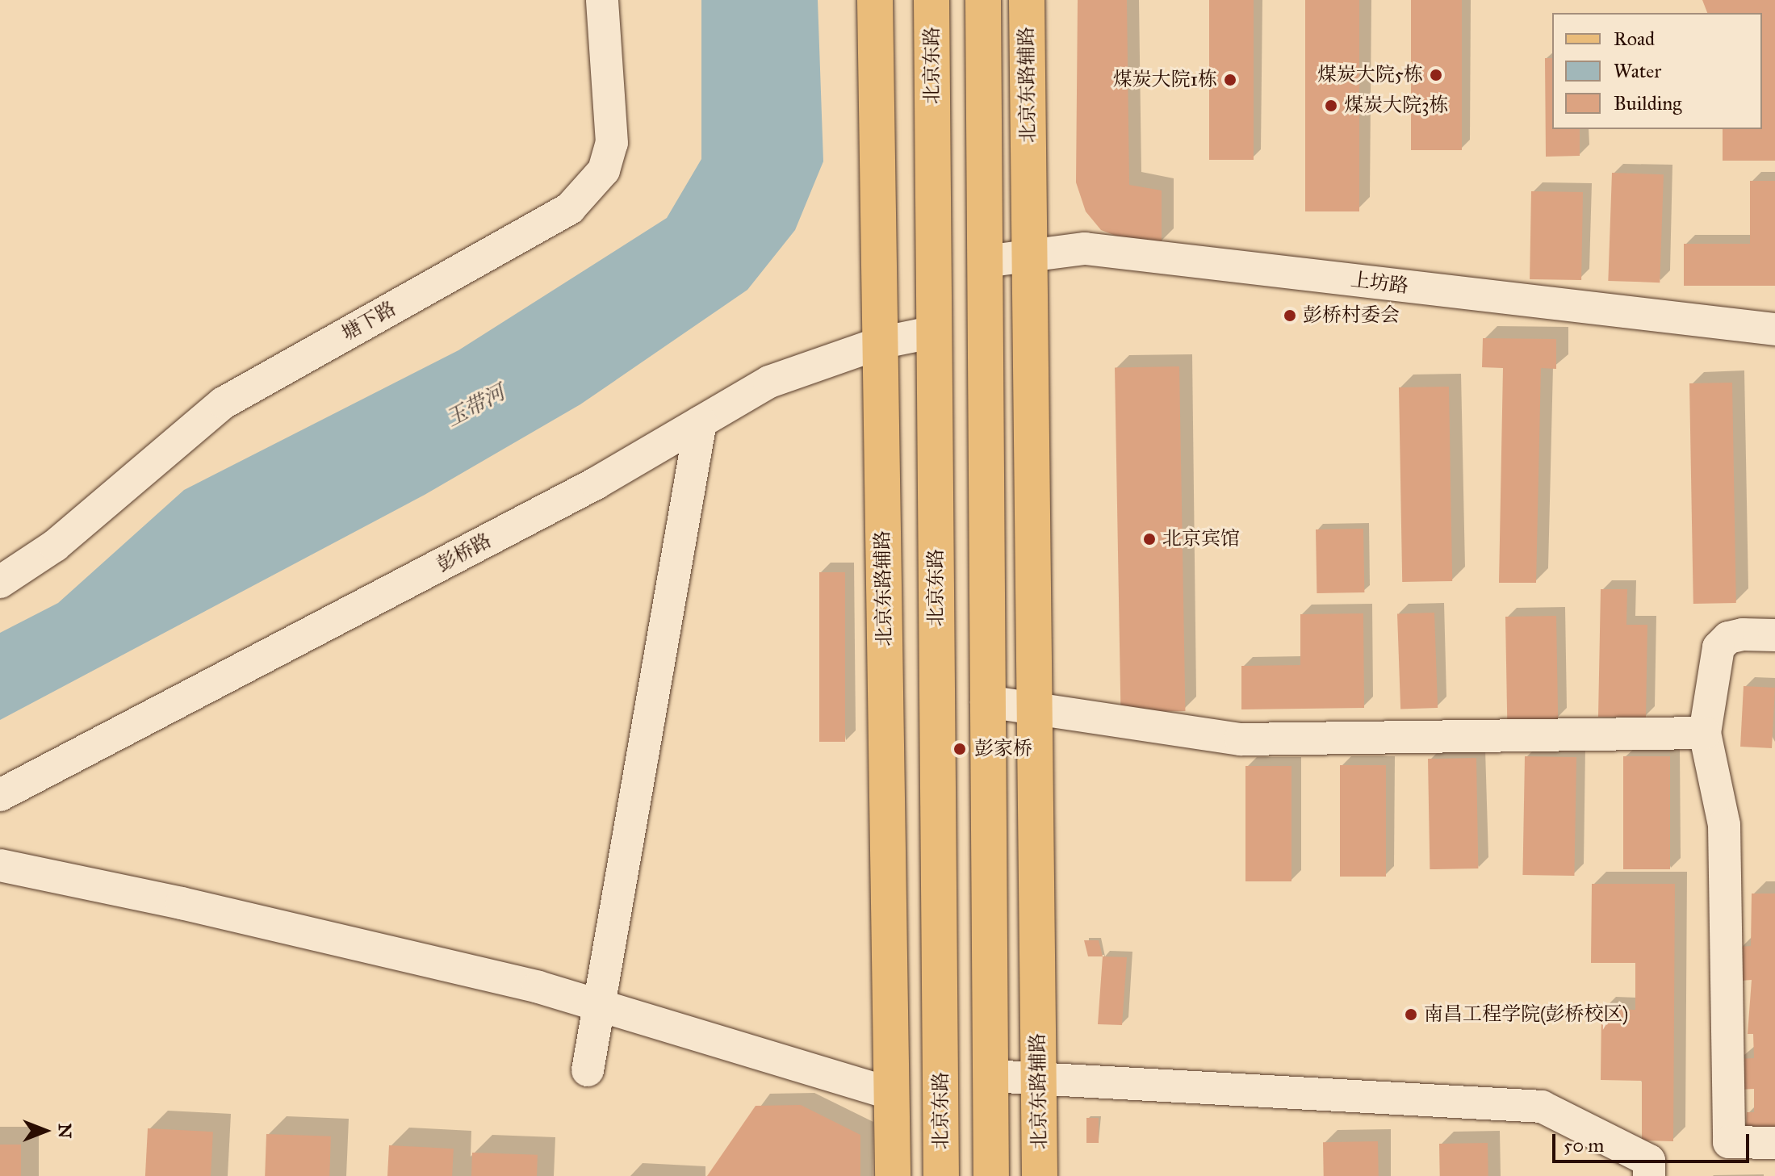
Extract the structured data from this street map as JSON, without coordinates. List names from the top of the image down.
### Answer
{
  "streets": {
    "main road": ["北京东路", "北京东路辅路"],
    "street": ["上坊路", "塘下路", "彭桥路"]
  },
  "crossings": [
    ["北京东路", "彭桥路"],
    ["北京东路辅路", "上坊路"],
    ["北京东路辅路", "彭桥路"]
  ],
  "water": ["玉带河"],
  "places": [
    "煤炭大院5栋",
    "煤炭大院1栋",
    "煤炭大院3栋",
    "彭桥村委会",
    "北京宾馆",
    "彭家桥",
    "南昌工程学院(彭桥校区)"
  ],
  "legend": ["Road", "Water", "Building"],
  "scale_bar": "50 m",
  "north": "right"
}
